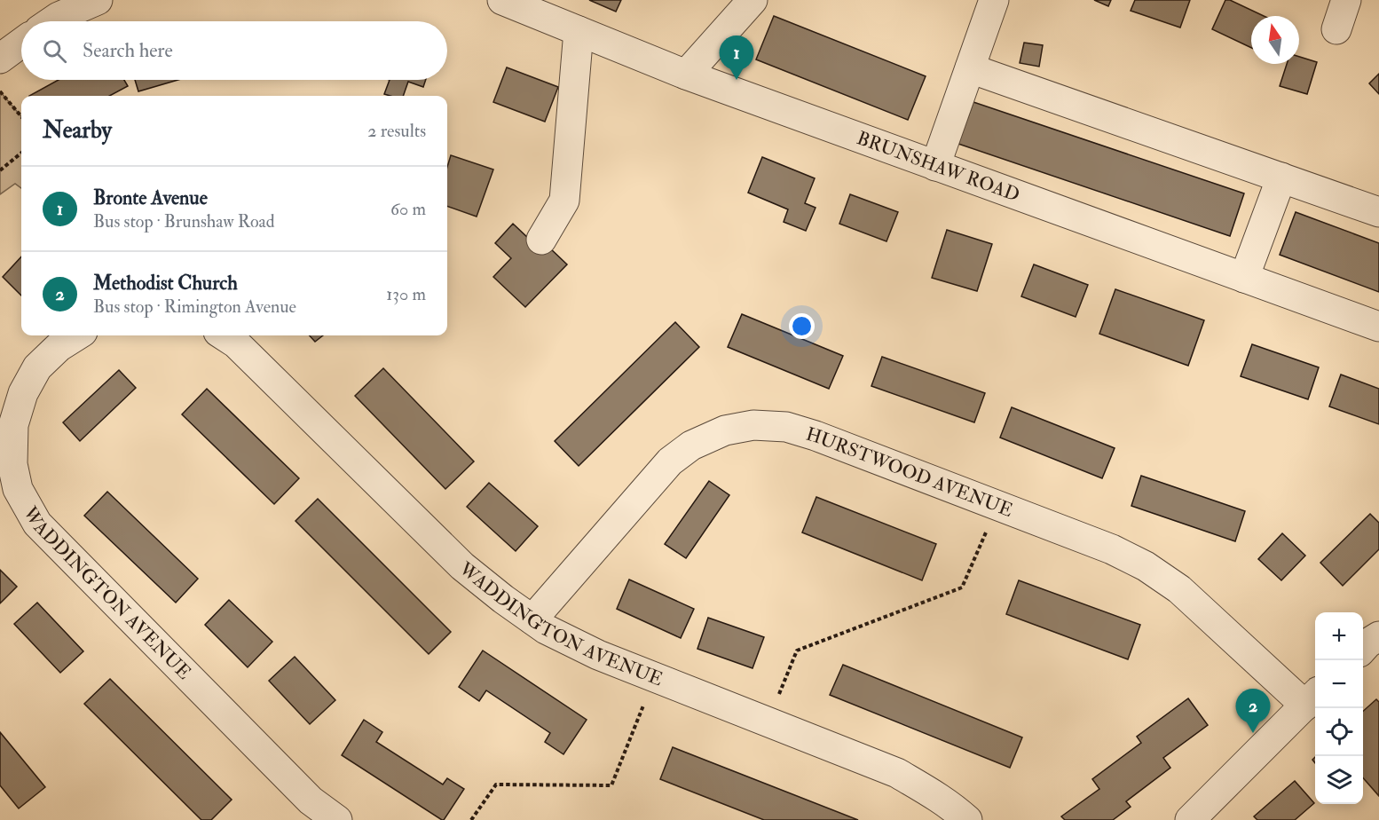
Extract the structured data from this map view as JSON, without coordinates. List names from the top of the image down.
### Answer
{
  "streets": {
    "street": ["BRUNSHAW ROAD", "HURSTWOOD AVENUE", "WADDINGTON AVENUE"]
  },
  "crossings": [
    ["HURSTWOOD AVENUE", "WADDINGTON AVENUE"]
  ],
  "north": "top",
  "page": {
    "search": "Search here",
    "pins": ["1", "2"],
    "heading": ["Nearby", "2 results"],
    "list": [
      {
        "mark": "1",
        "name": "Bronte Avenue",
        "note": "Bus stop · Brunshaw Road",
        "value": "60 m"
      },
      {
        "mark": "2",
        "name": "Methodist Church",
        "note": "Bus stop · Rimington Avenue",
        "value": "130 m"
      }
    ],
    "map_buttons": ["+", "−"]
  }
}
